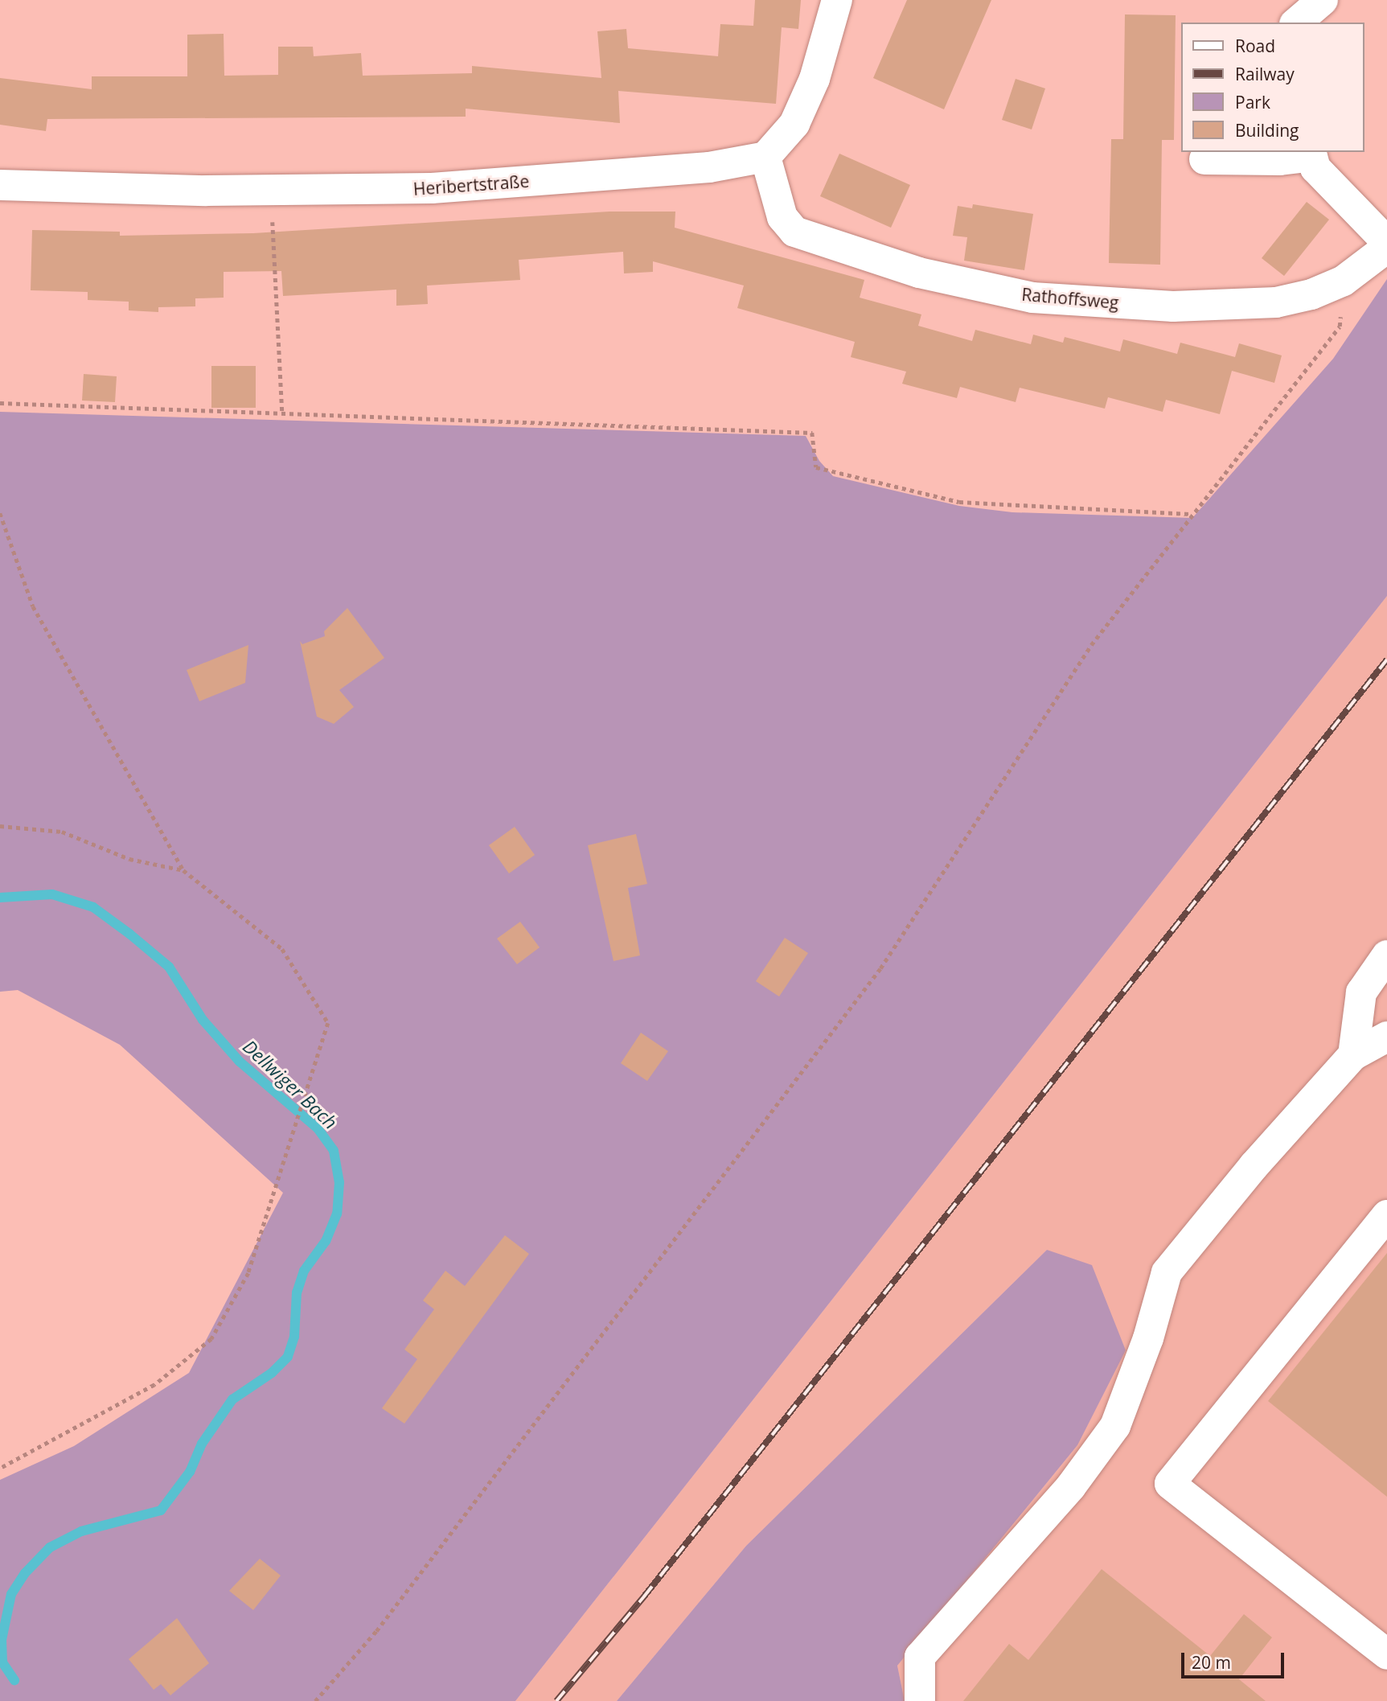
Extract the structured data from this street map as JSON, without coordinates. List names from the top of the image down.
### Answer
{
  "streets": {
    "street": ["Heribertstraße", "Rathoffsweg"]
  },
  "crossings": [
    ["Heribertstraße", "Rathoffsweg"]
  ],
  "water": ["Dellwiger Bach"],
  "legend": [
    "Road",
    "Railway",
    "Park",
    "Building"
  ],
  "scale_bar": "20 m"
}
